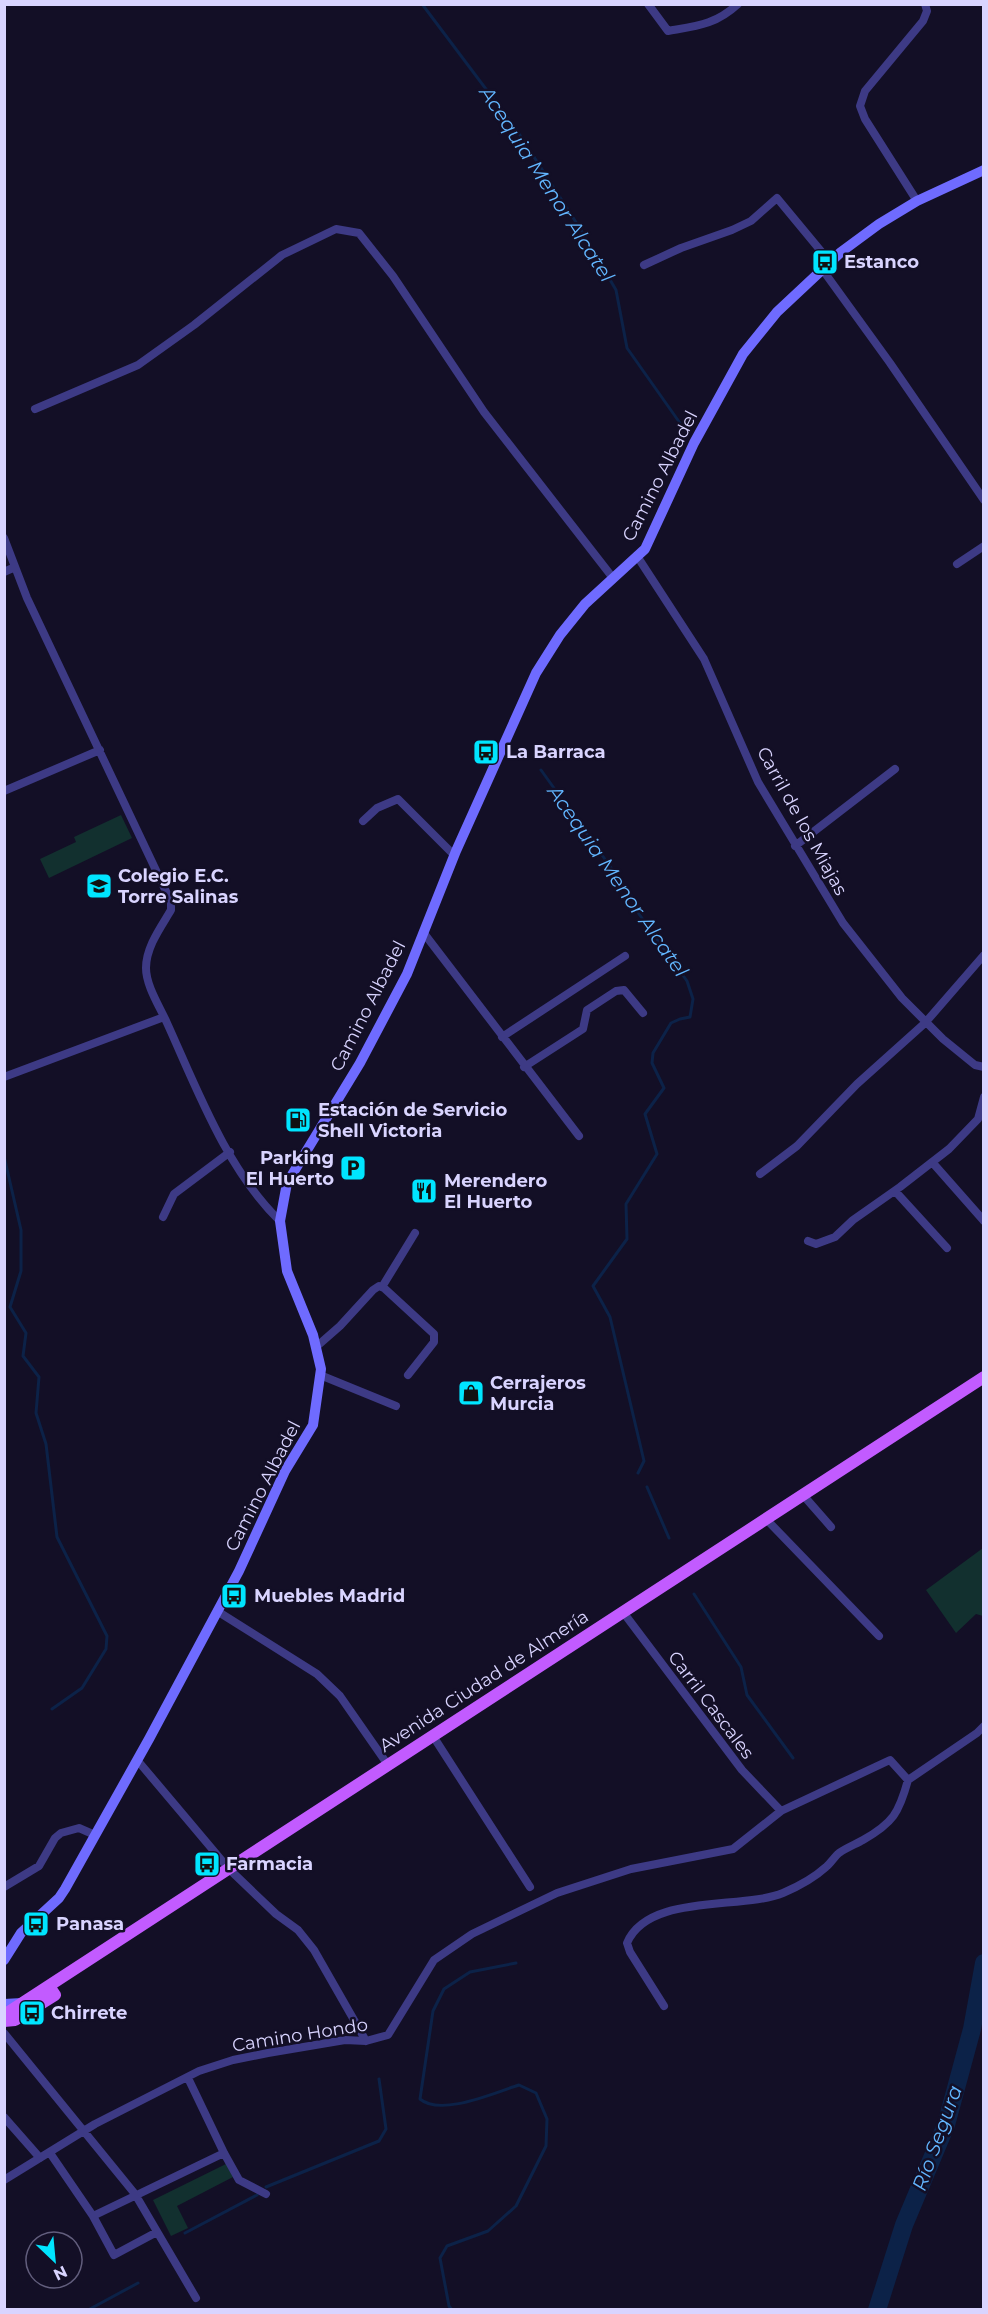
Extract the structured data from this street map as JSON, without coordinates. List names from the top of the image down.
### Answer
{
  "streets": {
    "main road": ["Camino Albadel", "Avenida Ciudad de Almería"],
    "street": ["Carril de los Miajas", "Carril Cascales", "Camino Hondo"]
  },
  "crossings": [
    ["Camino Albadel", "Carril de los Miajas"],
    ["Avenida Ciudad de Almería", "Carril Cascales"],
    ["Carril Cascales", "Camino Hondo"]
  ],
  "water": ["Acequia Menor Alcatel", "Río Segura"],
  "places": {
    "bus stop": [
      "Estanco",
      "La Barraca",
      "Muebles Madrid",
      "Farmacia",
      "Panasa",
      "Chirrete"
    ],
    "school or university": ["Colegio E.C. Torre Salinas"],
    "fuel station": ["Estación de Servicio Shell Victoria"],
    "parking": ["Parking El Huerto"],
    "restaurant": ["Merendero El Huerto"],
    "shop": ["Cerrajeros Murcia"]
  },
  "north": "bottom right"
}
